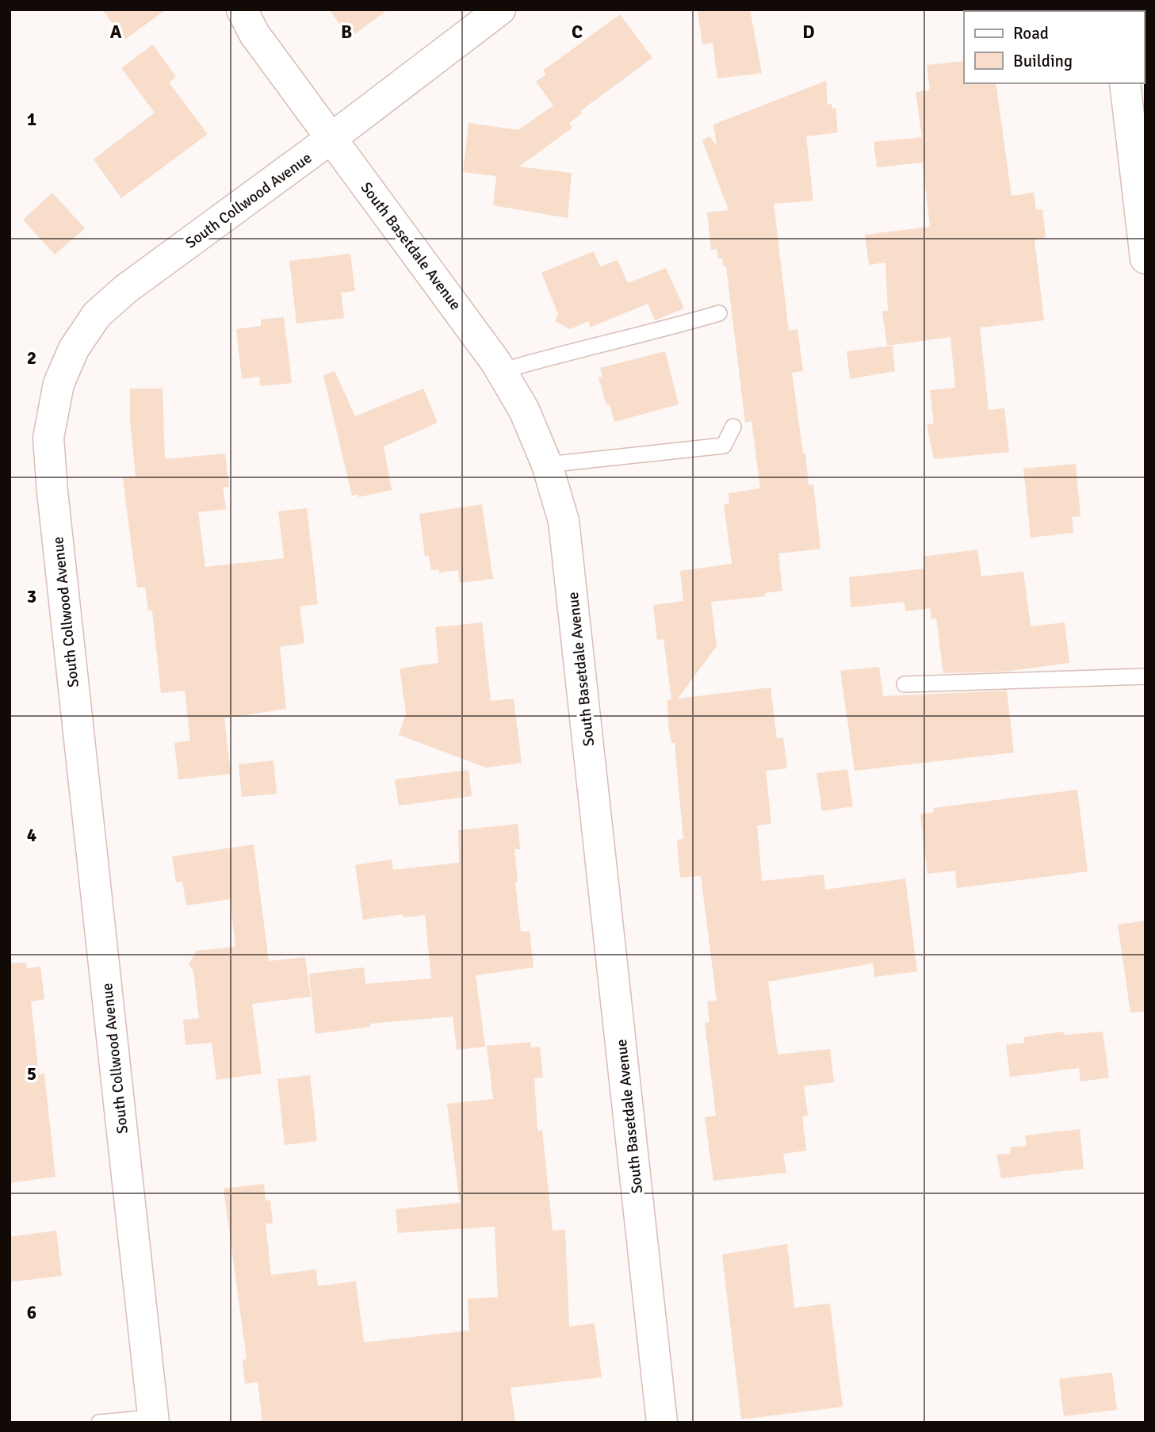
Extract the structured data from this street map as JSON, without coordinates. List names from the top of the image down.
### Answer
{
  "streets": {
    "street": ["South Collwood Avenue", "South Basetdale Avenue"]
  },
  "crossings": [
    ["South Collwood Avenue", "South Basetdale Avenue"]
  ],
  "legend": ["Road", "Building"],
  "grid": {
    "columns": [
      "A",
      "B",
      "C",
      "D"
    ],
    "rows": [
      "1",
      "2",
      "3",
      "4",
      "5",
      "6"
    ]
  }
}
